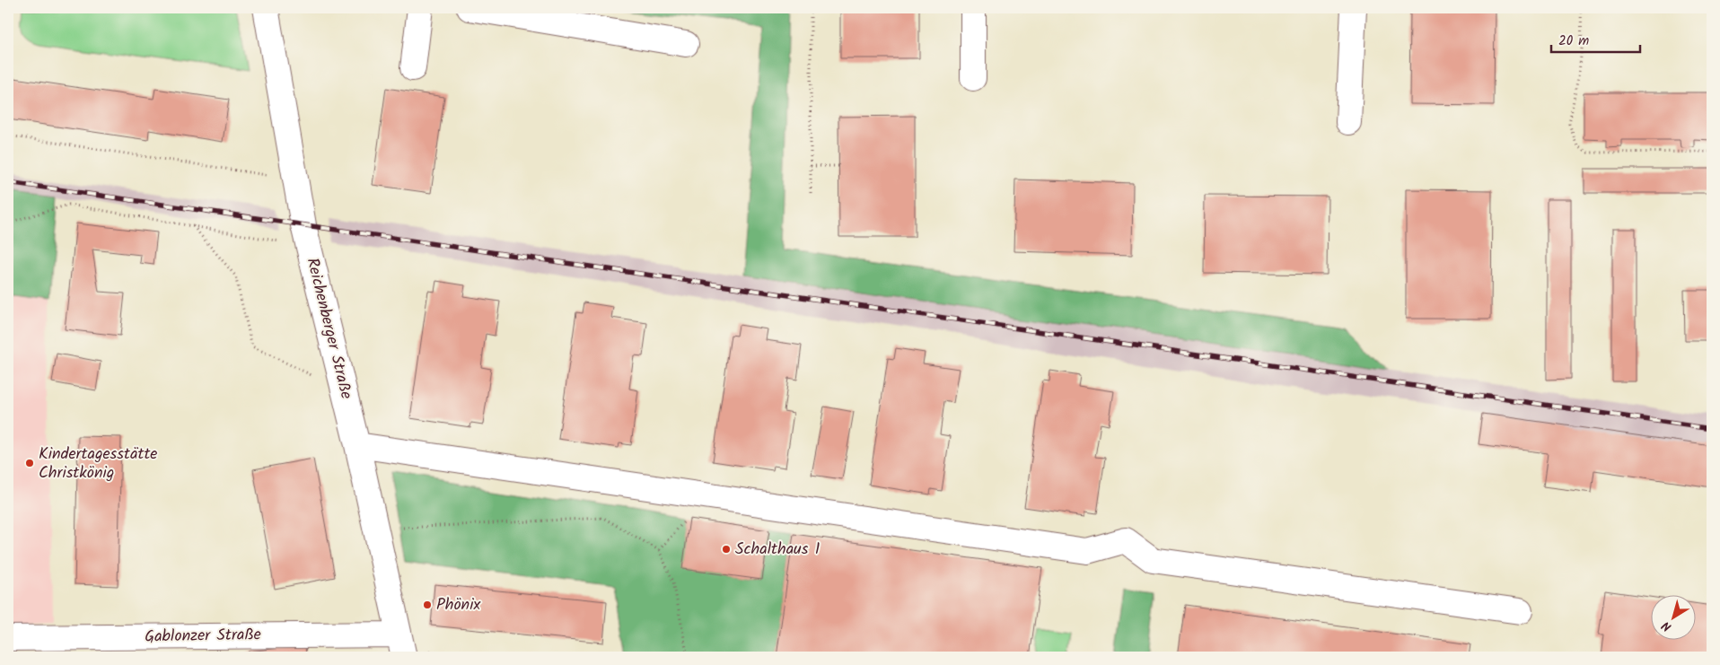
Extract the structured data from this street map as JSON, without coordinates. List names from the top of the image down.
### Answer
{
  "streets": {
    "street": ["Reichenberger Straße", "Gablonzer Straße"]
  },
  "crossings": [
    ["Reichenberger Straße", "Gablonzer Straße"]
  ],
  "places": ["Kindertagesstätte Christkönig", "Schalthaus 1", "Phönix"],
  "scale_bar": "20 m",
  "north": "bottom left"
}
